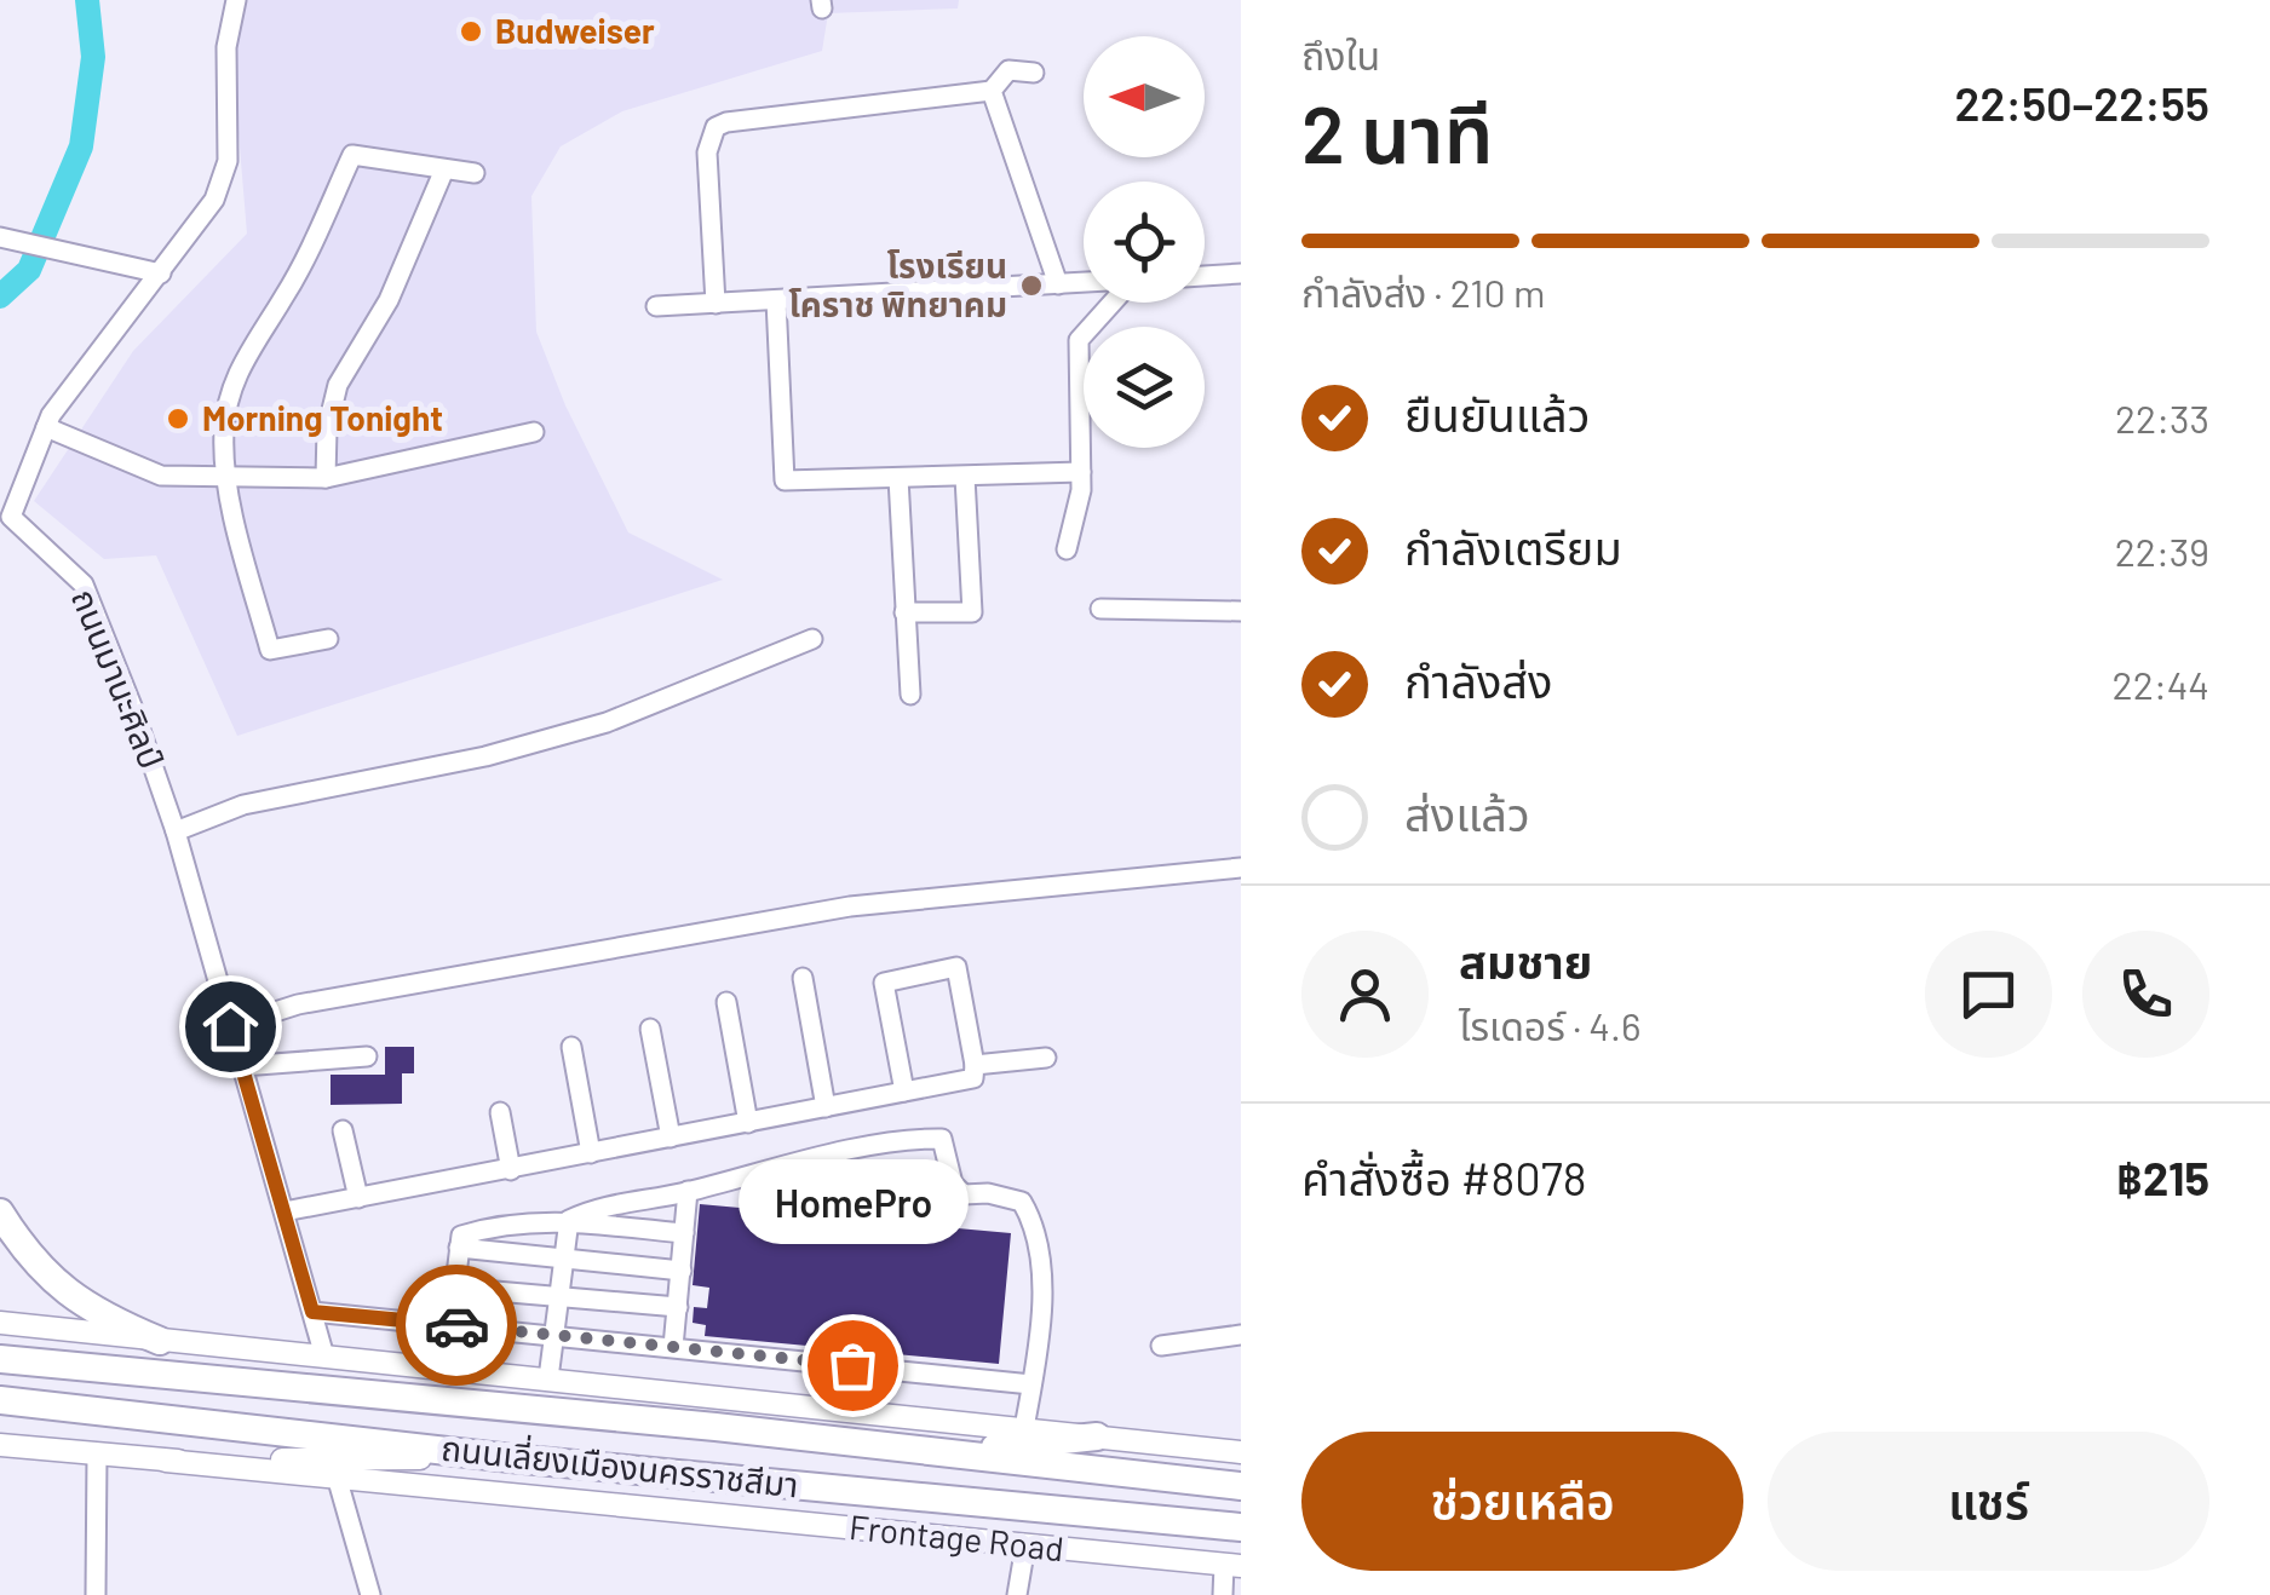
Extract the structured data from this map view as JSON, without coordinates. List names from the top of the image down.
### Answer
{
  "streets": {
    "highway": ["ถนนเลี่ยงเมืองนครราชสีมา"],
    "main road": ["Frontage Road"],
    "street": ["ถนนมานะศิลป์"]
  },
  "places": [
    "Budweiser",
    "โรงเรียน โคราช พิทยาคม",
    "Morning Tonight",
    "HomePro"
  ],
  "north": "left",
  "page": {
    "heading": ["2 นาที", "ถึงใน", "22:50–22:55"],
    "panel": [
      "สมชาย",
      "ไรเดอร์ · 4.6",
      "คำสั่งซื้อ #8078",
      "฿215"
    ],
    "bar": "กำลังส่ง · 210 m",
    "list": [
      ["ยืนยันแล้ว", "22:33"],
      ["กำลังเตรียม", "22:39"],
      ["กำลังส่ง", "22:44"],
      "ส่งแล้ว"
    ],
    "bubble": "HomePro",
    "buttons": ["ช่วยเหลือ", "แชร์"]
  }
}
